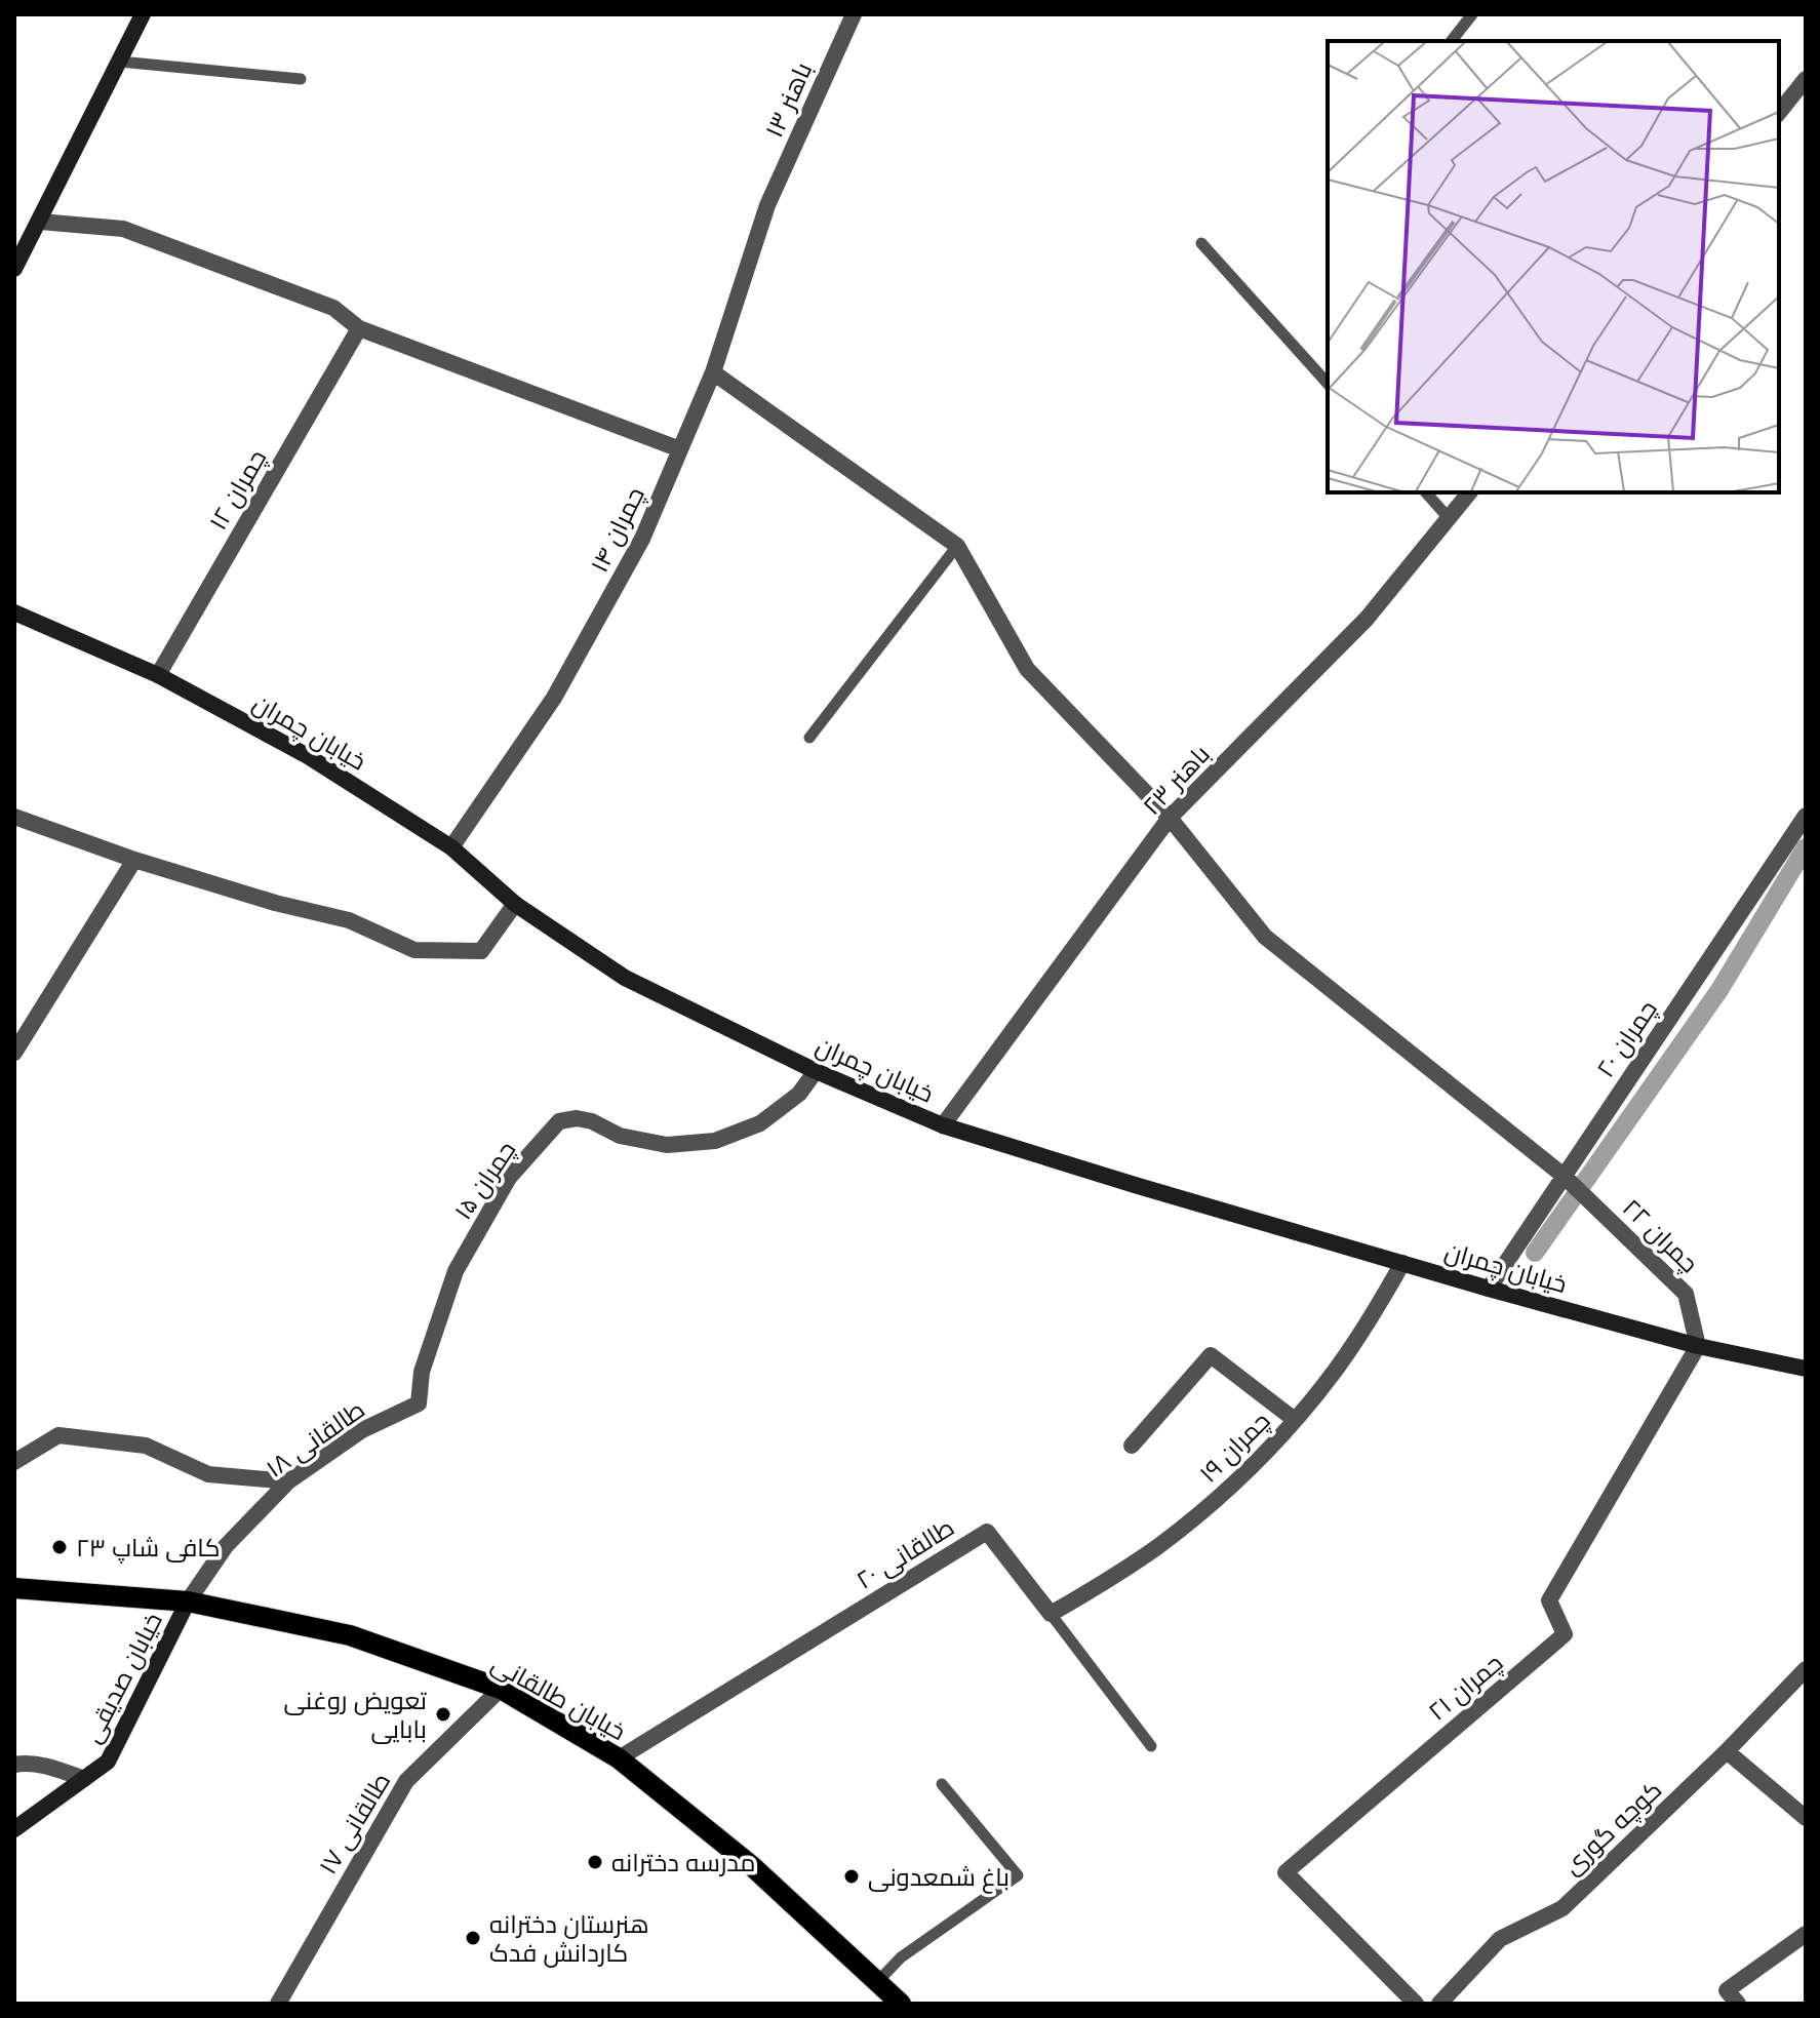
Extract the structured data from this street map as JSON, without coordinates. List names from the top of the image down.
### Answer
{
  "streets": {
    "main road": ["خیابان چمران", "خیابان صدیقی", "خیابان طالقانی"],
    "street": [
      "باهنر ۱۳",
      "چمران ۱۲",
      "چمران ۱۴",
      "باهنر ۲۳",
      "چمران ۲۰",
      "چمران ۱۵",
      "چمران ۲۲",
      "طالقانی ۱۸",
      "چمران ۱۹",
      "طالقانی ۲۰",
      "چمران ۲۱",
      "طالقانی ۱۷",
      "کوچه گوری"
    ]
  },
  "crossings": [
    ["باهنر ۱۳", "چمران ۱۴"],
    ["چمران ۱۲", "خیابان چمران"],
    ["چمران ۱۴", "خیابان چمران"],
    ["خیابان چمران", "باهنر ۲۳"],
    ["خیابان چمران", "چمران ۲۰"],
    ["خیابان چمران", "چمران ۱۵"],
    ["خیابان چمران", "چمران ۲۲"],
    ["خیابان چمران", "چمران ۱۹"],
    ["خیابان چمران", "چمران ۲۱"],
    ["باهنر ۲۳", "چمران ۲۲"],
    ["چمران ۲۰", "چمران ۲۲"],
    ["چمران ۱۵", "طالقانی ۱۸"],
    ["چمران ۲۲", "چمران ۲۱"],
    ["طالقانی ۱۸", "خیابان صدیقی"],
    ["طالقانی ۱۸", "خیابان طالقانی"],
    ["چمران ۱۹", "طالقانی ۲۰"],
    ["طالقانی ۲۰", "خیابان طالقانی"],
    ["خیابان صدیقی", "خیابان طالقانی"],
    ["خیابان طالقانی", "طالقانی ۱۷"]
  ],
  "places": [
    "کافی شاپ ۲۳",
    "تعویض روغنی بابایی",
    "مدرسه دخترانه",
    "باغ شمعدونی",
    "هنرستان دخترانه کاردانش فدک"
  ]
}
